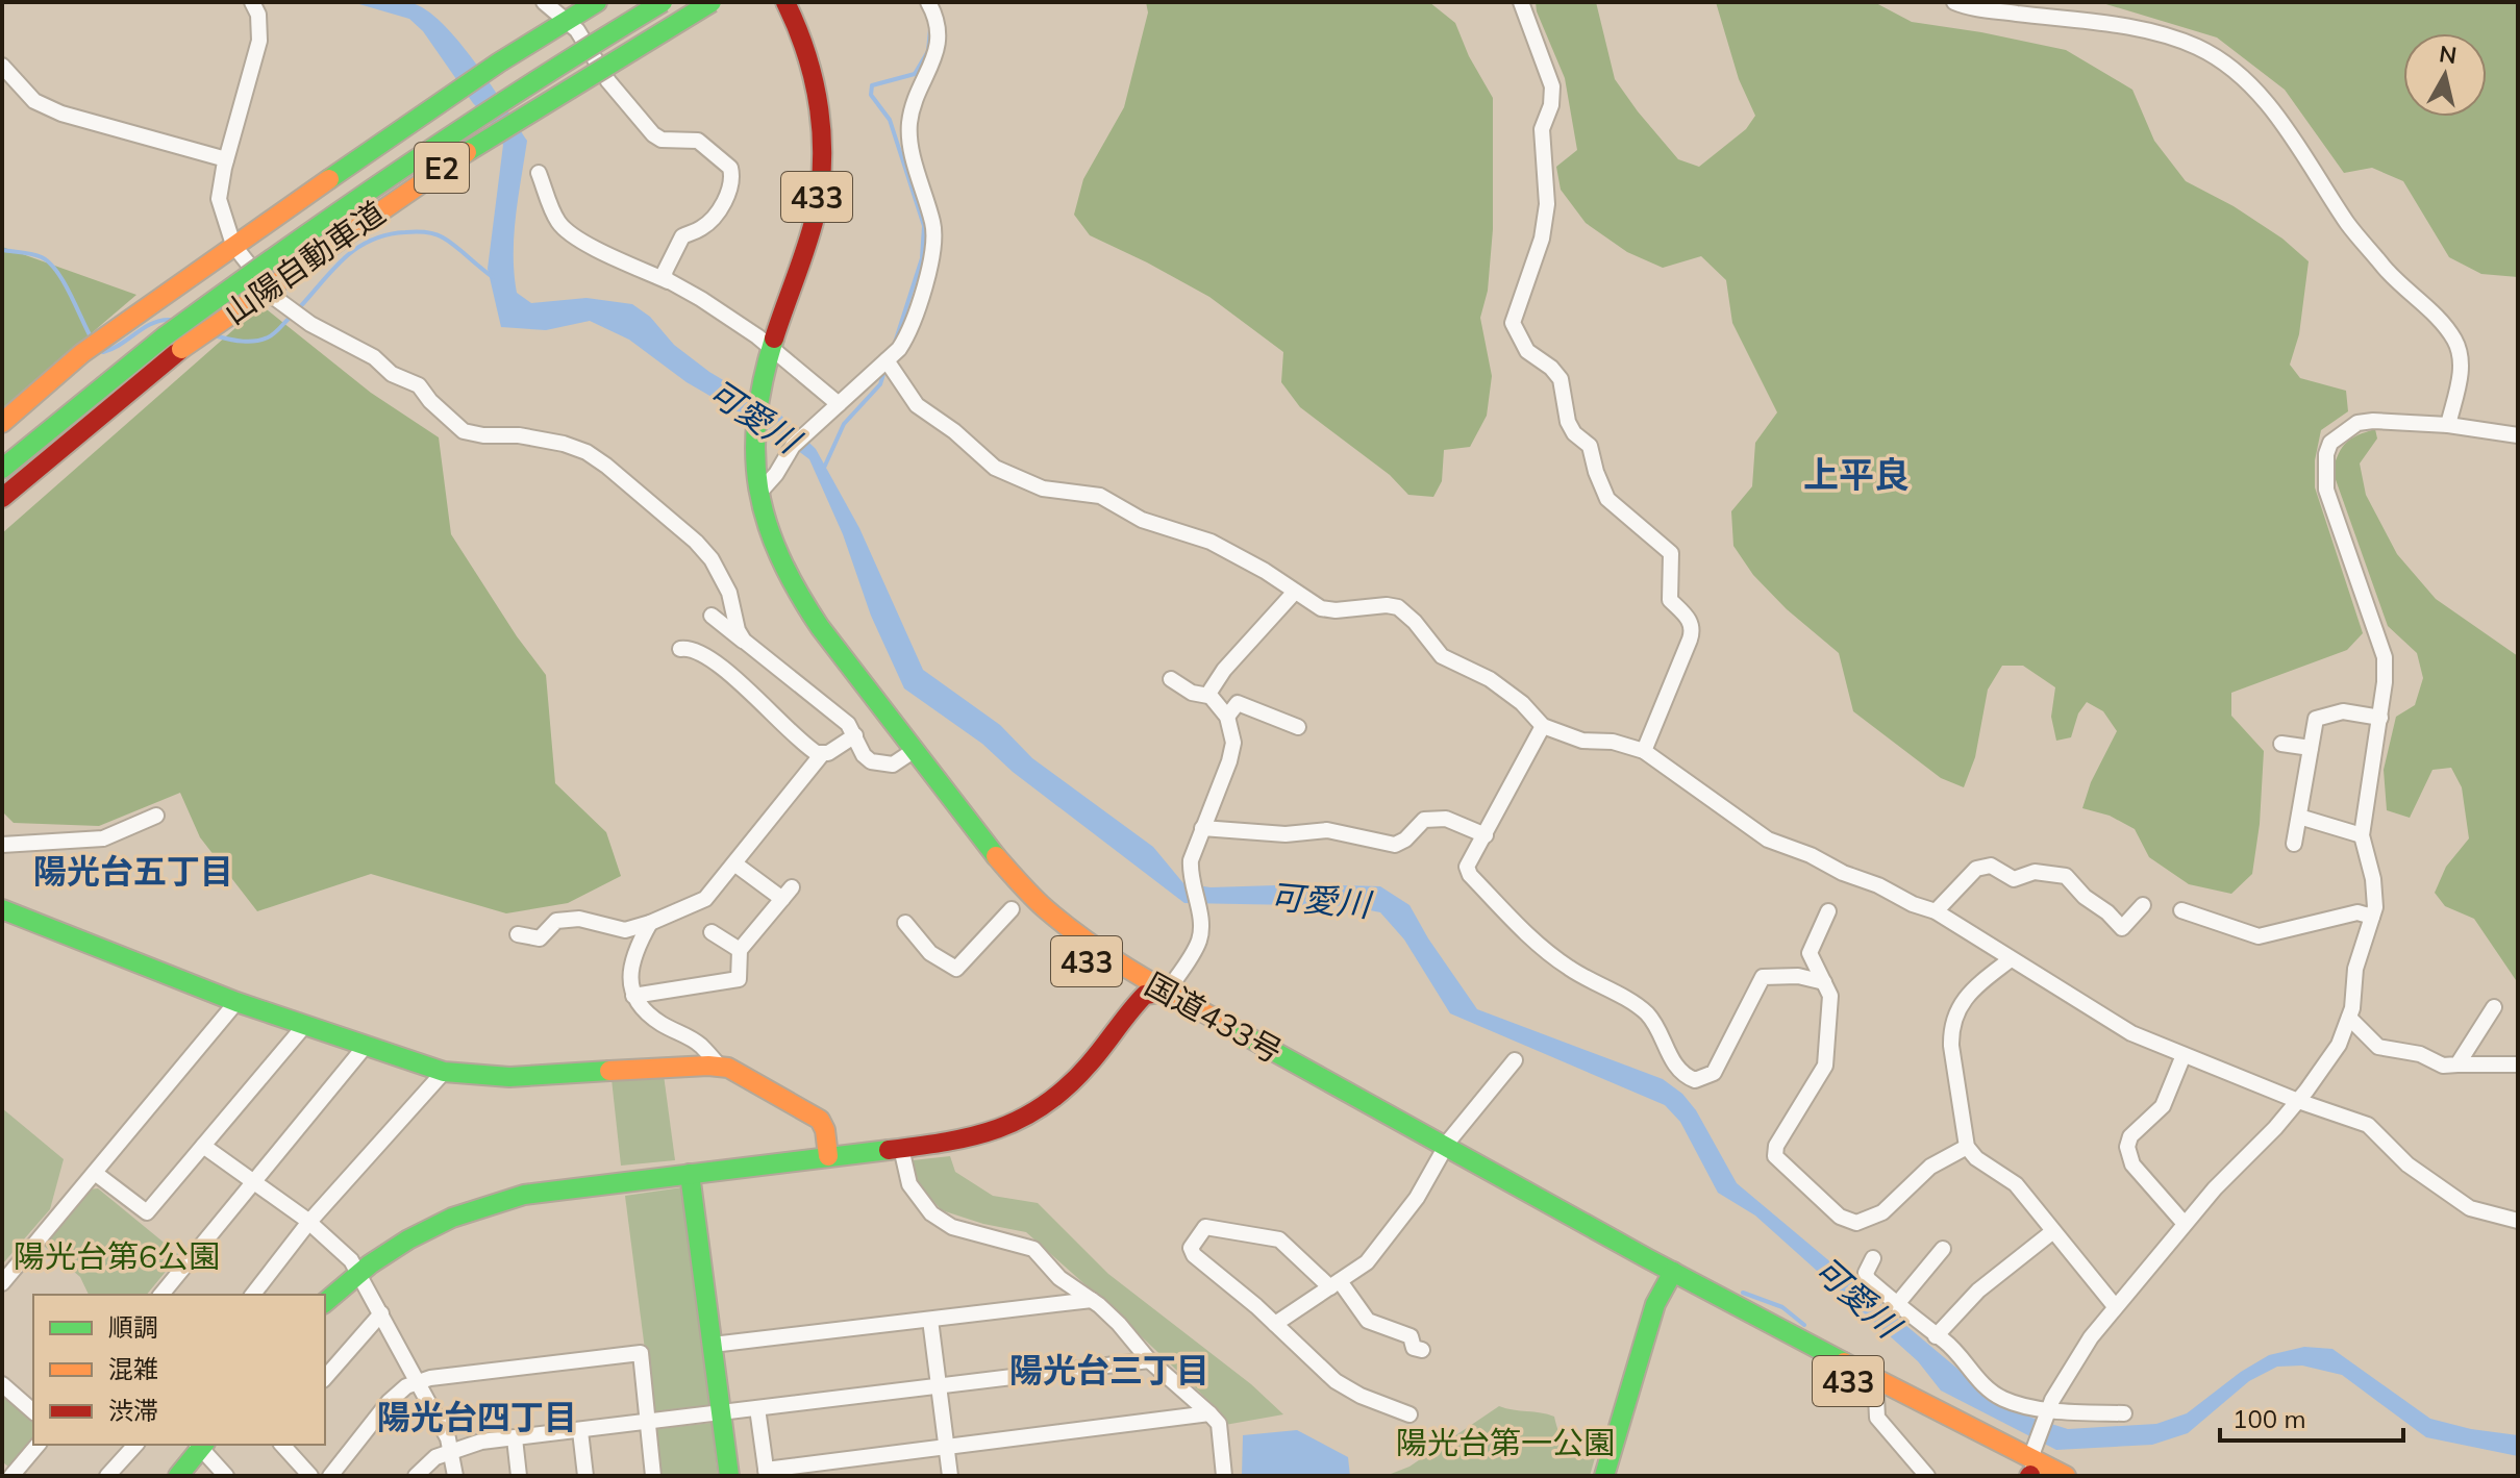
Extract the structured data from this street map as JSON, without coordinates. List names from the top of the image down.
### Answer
{
  "streets": {
    "main road": [
      "E2",
      "433",
      "山陽自動車道",
      "国道433号"
    ]
  },
  "districts": [
    "上平良",
    "陽光台五丁目",
    "陽光台三丁目",
    "陽光台四丁目"
  ],
  "water": ["可愛川"],
  "parks": ["陽光台第6公園", "陽光台第一公園"],
  "legend": ["順調", "混雑", "渋滞"],
  "scale_bar": "100 m",
  "north": "top"
}
